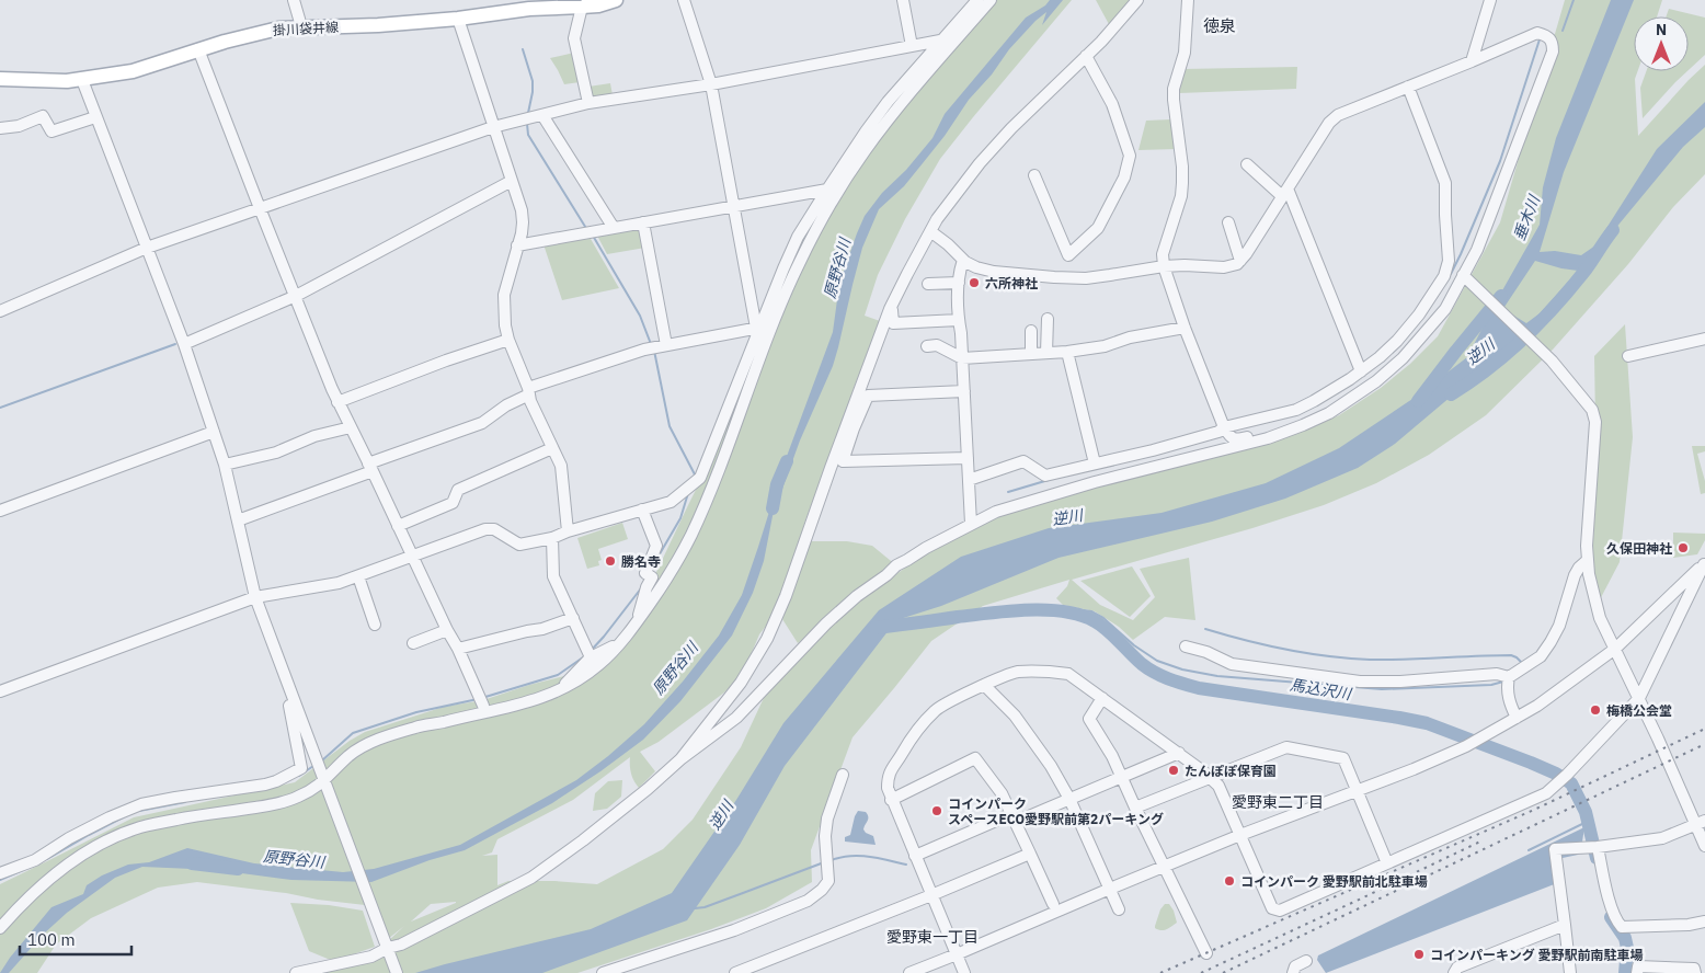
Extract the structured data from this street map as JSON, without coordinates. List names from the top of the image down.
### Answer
{
  "streets": {
    "main road": ["掛川袋井線"]
  },
  "districts": ["徳泉", "愛野東二丁目", "愛野東一丁目"],
  "water": [
    "垂木川",
    "原野谷川",
    "逆川",
    "馬込沢川"
  ],
  "places": [
    "六所神社",
    "久保田神社",
    "勝名寺",
    "梅橋公会堂",
    "たんぽぽ保育園",
    "コインパーク スペースECO愛野駅前第2パーキング",
    "コインパーク 愛野駅前北駐車場",
    "コインパーキング 愛野駅前南駐車場"
  ],
  "scale_bar": "100 m",
  "north": "top"
}
